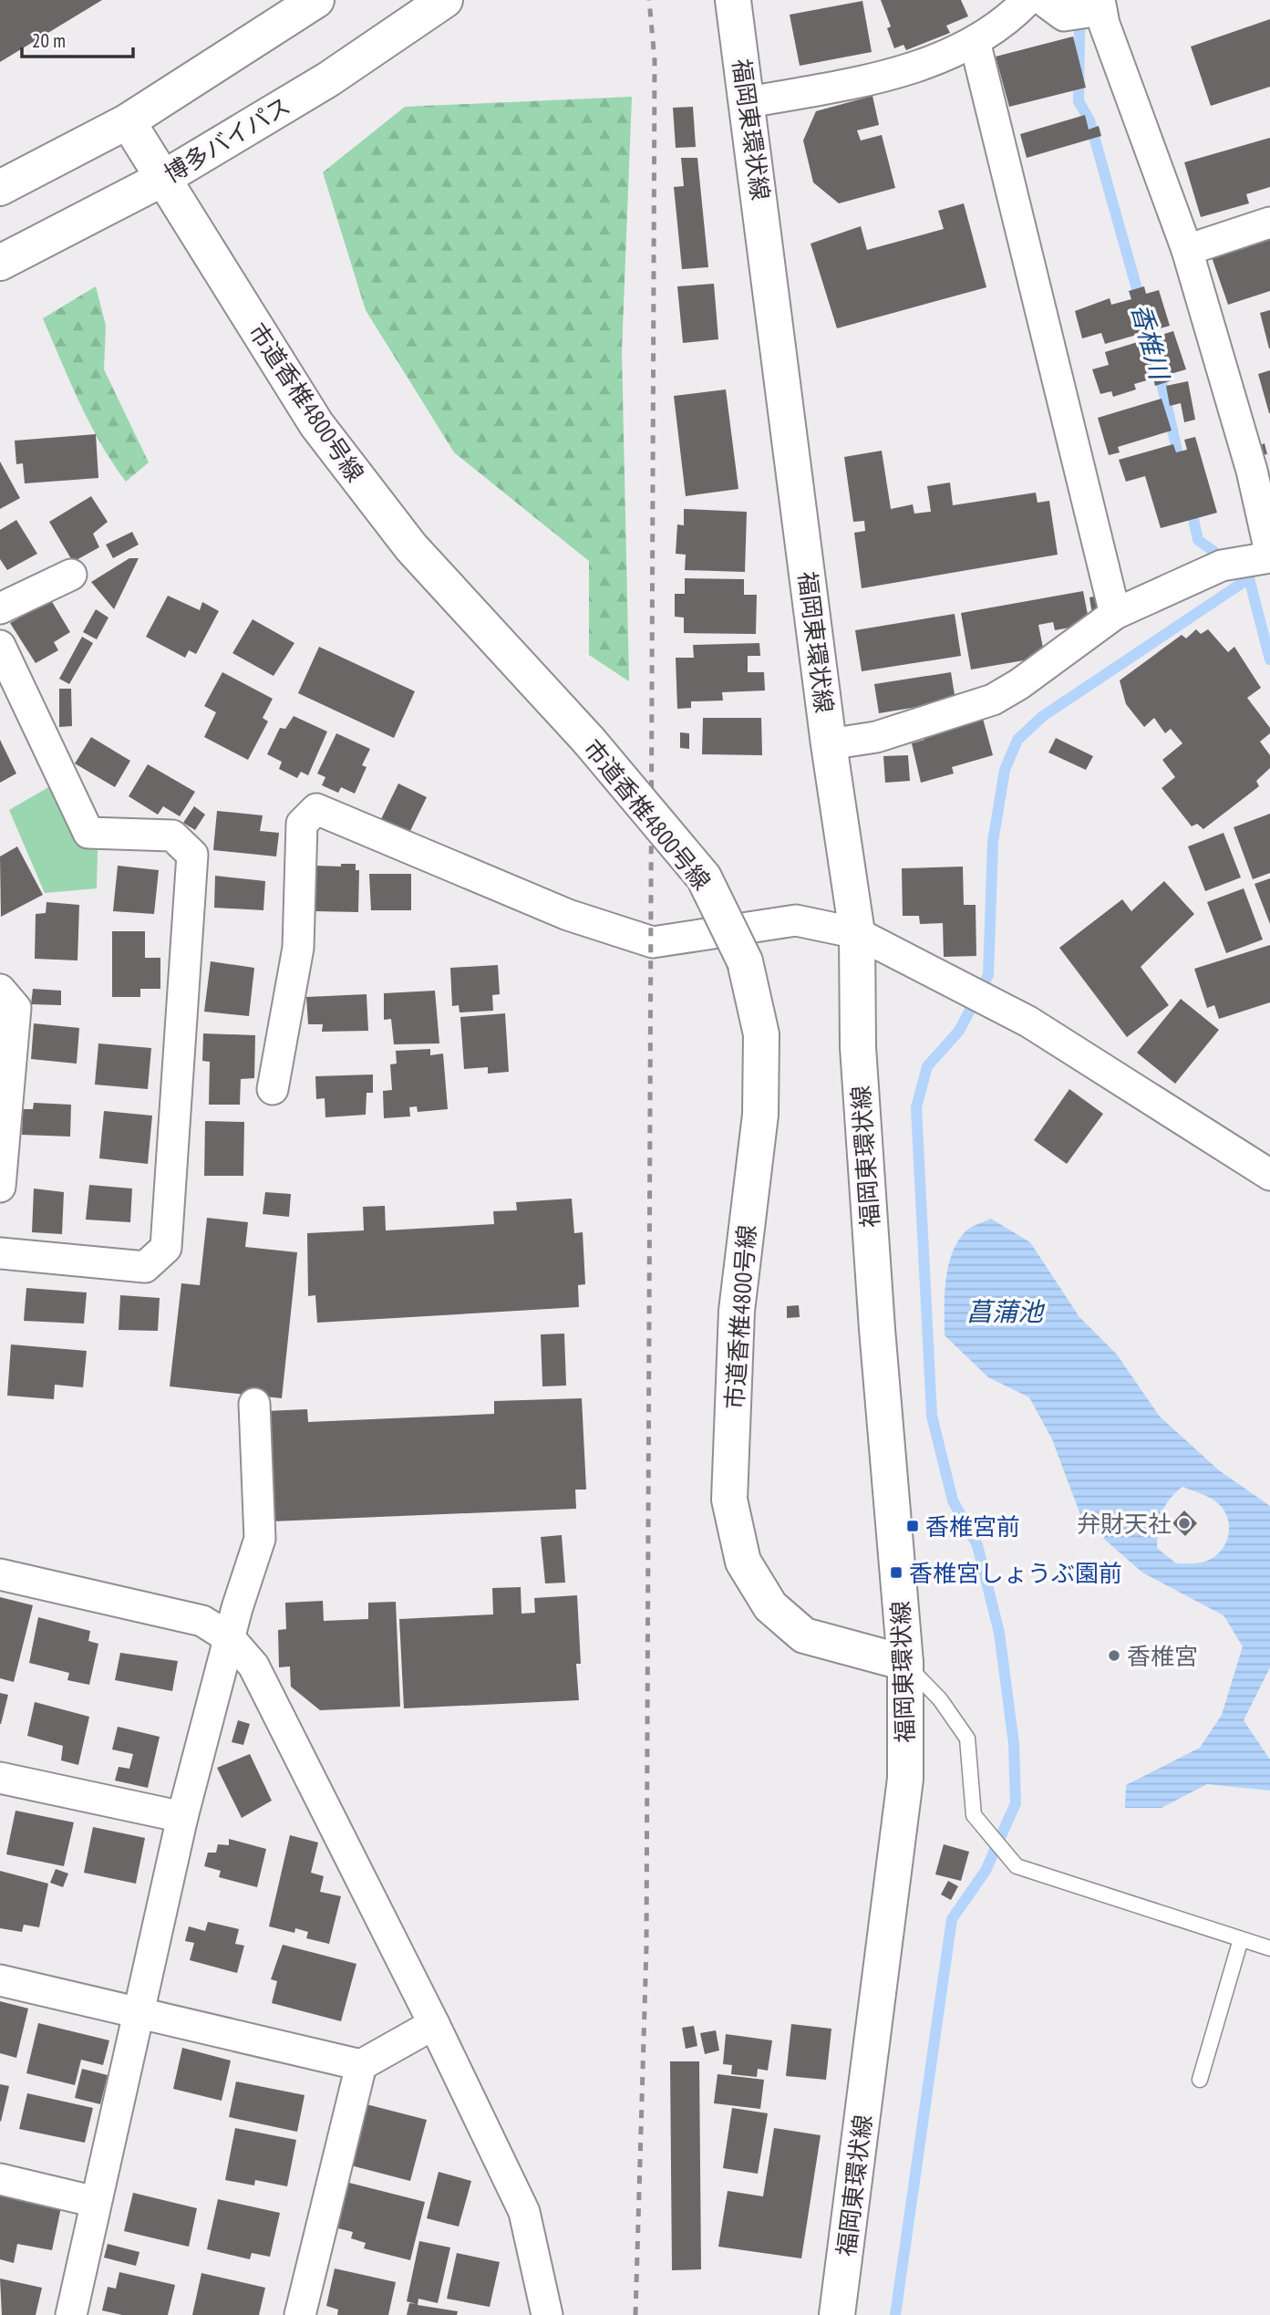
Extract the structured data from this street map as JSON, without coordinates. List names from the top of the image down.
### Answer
{
  "streets": {
    "main road": ["福岡東環状線", "博多バイパス", "市道香椎4800号線"]
  },
  "crossings": [
    ["福岡東環状線", "市道香椎4800号線"],
    ["博多バイパス", "市道香椎4800号線"]
  ],
  "water": ["香椎川", "菖蒲池"],
  "places": {
    "other": ["弁財天社", "香椎宮"],
    "transit": ["香椎宮前", "香椎宮しょうぶ園前"]
  },
  "scale_bar": "20 m"
}
